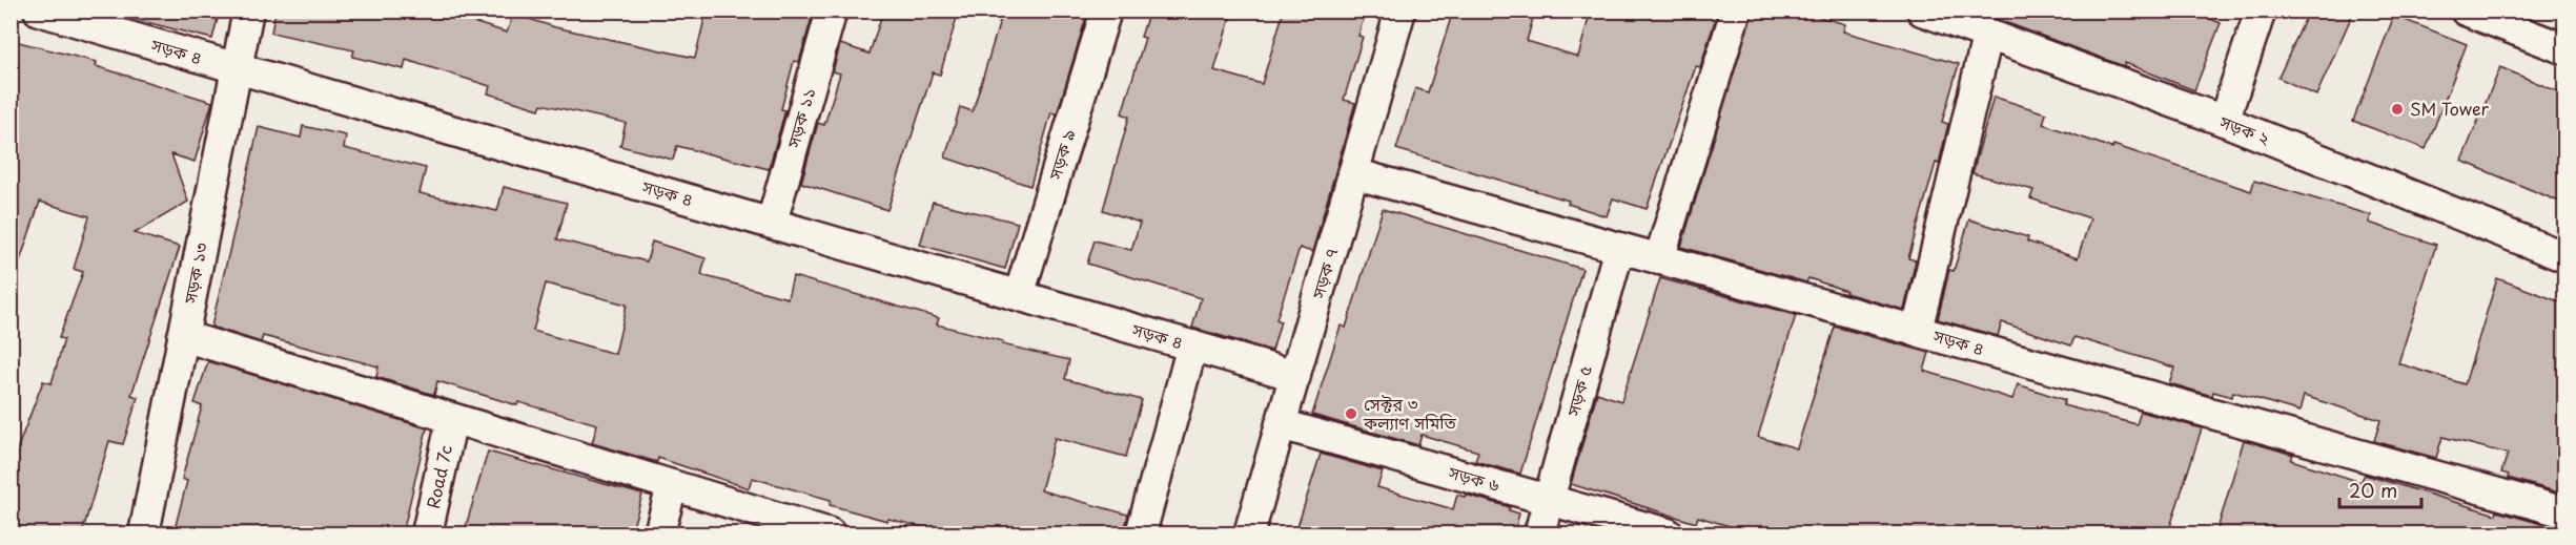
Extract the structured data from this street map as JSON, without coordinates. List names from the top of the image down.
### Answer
{
  "streets": {
    "street": [
      "সড়ক ৪",
      "সড়ক ১১",
      "সড়ক ২",
      "সড়ক ৯",
      "সড়ক ১৩",
      "সড়ক ৭",
      "সড়ক ৫",
      "Road 7c",
      "সড়ক ৬"
    ]
  },
  "crossings": [
    ["সড়ক ৪", "সড়ক ১১"],
    ["সড়ক ৪", "সড়ক ৯"],
    ["সড়ক ৪", "সড়ক ১৩"],
    ["সড়ক ৪", "সড়ক ৭"],
    ["সড়ক ৪", "সড়ক ৫"],
    ["সড়ক ৭", "সড়ক ৬"],
    ["সড়ক ৫", "সড়ক ৬"]
  ],
  "places": ["SM Tower", "সেক্টর ৩ কল্যাণ সমিতি"],
  "scale_bar": "20 m"
}
